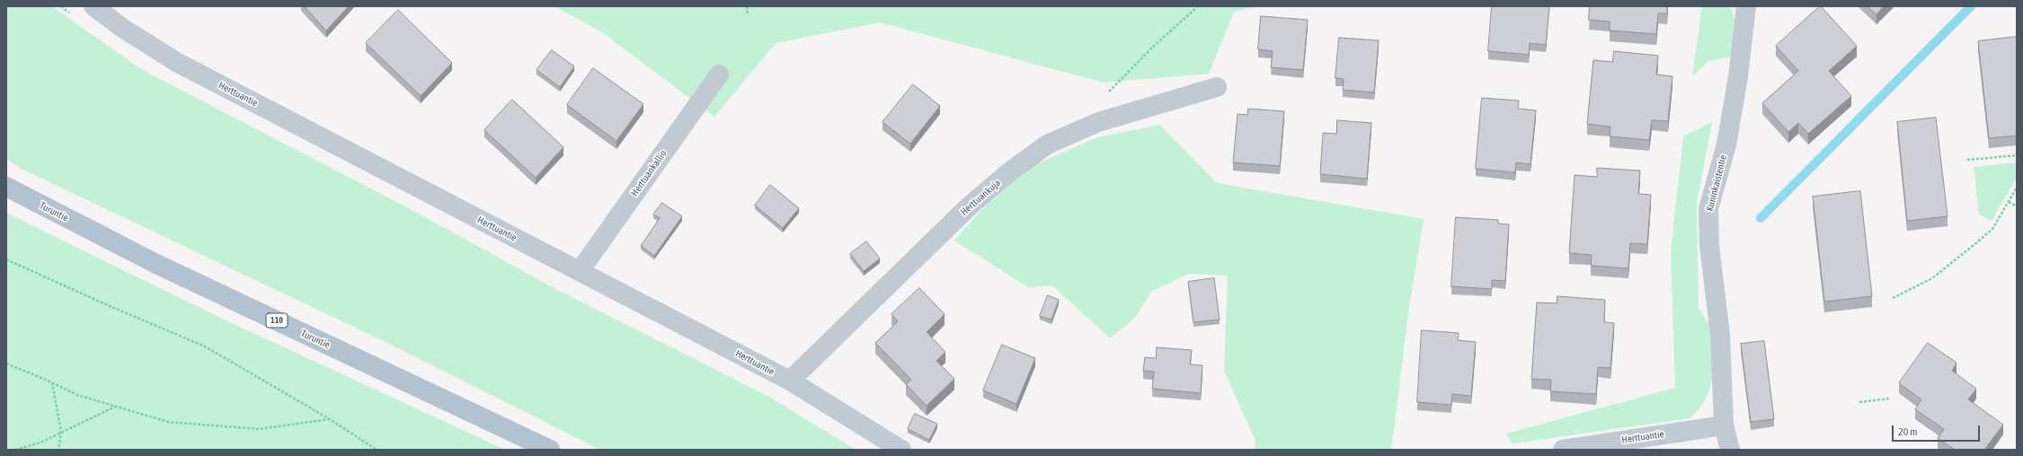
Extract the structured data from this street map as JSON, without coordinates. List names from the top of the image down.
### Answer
{
  "streets": {
    "main road": ["Turuntie", "110"],
    "street": [
      "Herttuantie",
      "Herttuankallio",
      "Kuninkaistentie",
      "Herttuankuja"
    ]
  },
  "crossings": [
    ["Herttuantie", "Herttuankallio"],
    ["Herttuantie", "Kuninkaistentie"],
    ["Herttuantie", "Herttuankuja"]
  ],
  "scale_bar": "20 m"
}
